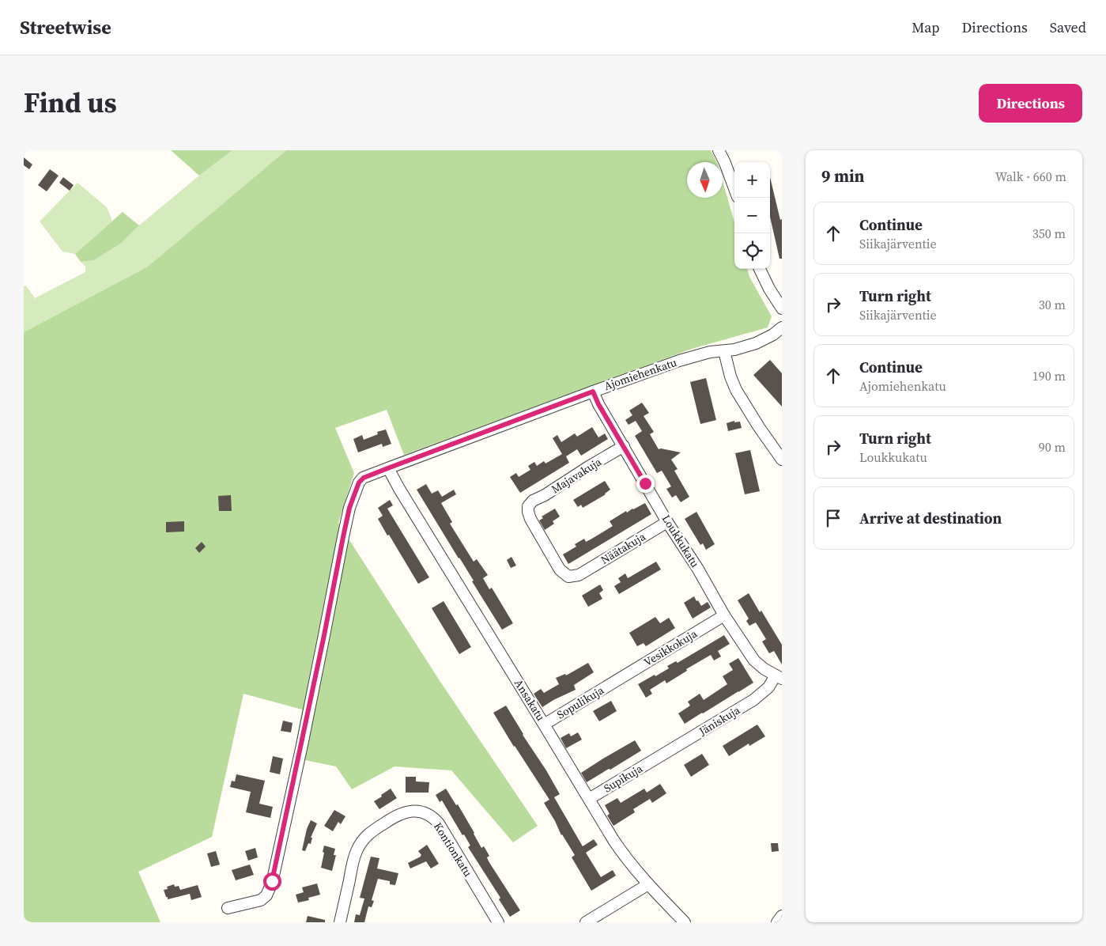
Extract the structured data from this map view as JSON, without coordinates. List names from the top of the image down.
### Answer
{
  "streets": {
    "street": [
      "Ajomiehenkatu",
      "Majavakuja",
      "Loukkukatu",
      "Näätakuja",
      "Vesikkokuja",
      "Ansakatu",
      "Sopulikuja",
      "Jäniskuja",
      "Supikuja",
      "Kontionkatu"
    ]
  },
  "crossings": [
    ["Ajomiehenkatu", "Loukkukatu"],
    ["Ajomiehenkatu", "Ansakatu"],
    ["Majavakuja", "Loukkukatu"],
    ["Majavakuja", "Näätakuja"],
    ["Loukkukatu", "Näätakuja"],
    ["Loukkukatu", "Vesikkokuja"],
    ["Loukkukatu", "Jäniskuja"],
    ["Vesikkokuja", "Sopulikuja"],
    ["Ansakatu", "Sopulikuja"],
    ["Ansakatu", "Supikuja"],
    ["Jäniskuja", "Supikuja"]
  ],
  "north": "bottom",
  "page": {
    "header": "Streetwise",
    "nav": ["Map", "Directions", "Saved"],
    "title": "Find us",
    "buttons": "Directions",
    "heading": ["9 min", "Walk · 660 m"],
    "map_buttons": ["+", "−"],
    "list": [
      ["Continue", "Siikajärventie", "350 m"],
      ["Turn right", "Siikajärventie", "30 m"],
      ["Continue", "Ajomiehenkatu", "190 m"],
      ["Turn right", "Loukkukatu", "90 m"],
      "Arrive at destination"
    ]
  }
}
